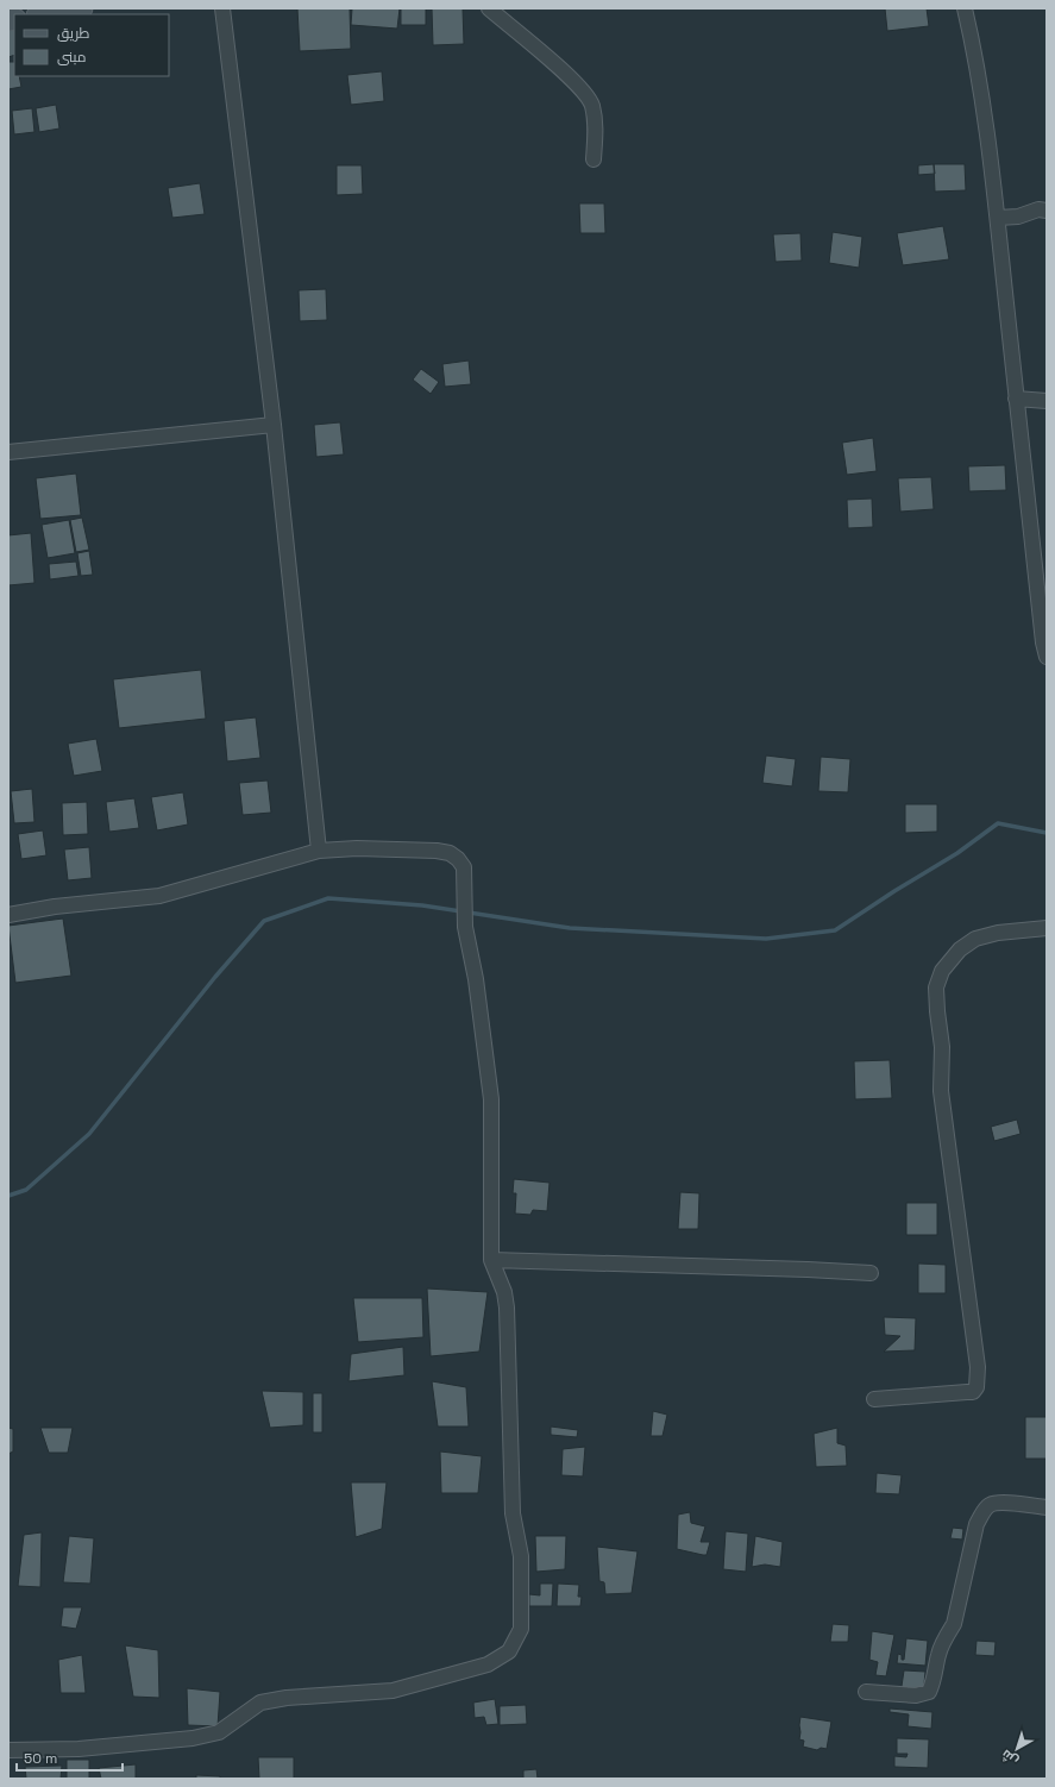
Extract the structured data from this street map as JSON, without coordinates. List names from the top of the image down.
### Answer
{
  "legend": ["طريق", "مبنى"],
  "scale_bar": "50 m",
  "north": "bottom left"
}
